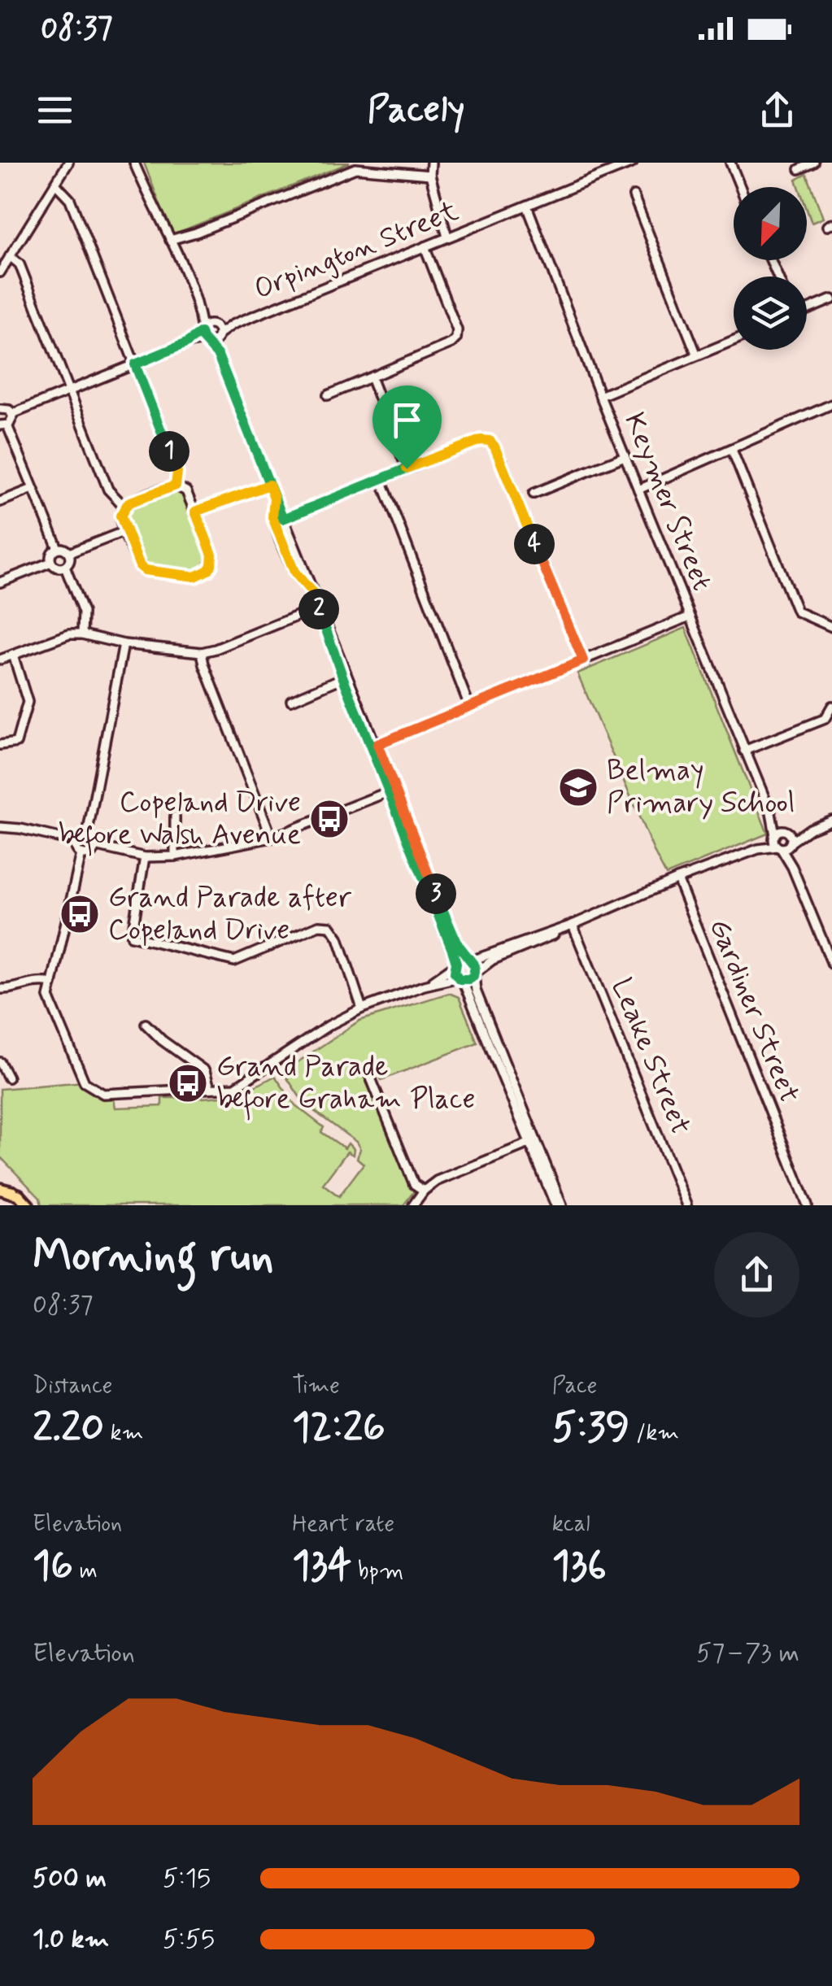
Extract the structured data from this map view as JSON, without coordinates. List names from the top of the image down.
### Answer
{
  "streets": {
    "street": [
      "Orpington Street",
      "Keymer Street",
      "Gardiner Street",
      "Leake Street"
    ]
  },
  "crossings": [
    ["Orpington Street", "Keymer Street"]
  ],
  "places": {
    "school or university": ["Belmay Primary School"],
    "bus stop": ["Copeland Drive before Walsh Avenue", "Grand Parade after Copeland Drive", "Grand Parade before Graham Place"]
  },
  "north": "bottom left",
  "page": {
    "status": "08:37",
    "header": "Pacely",
    "pins": [
      "1",
      "4",
      "2",
      "3"
    ],
    "heading": ["Morning run", "08:37"],
    "stats": [
      ["Distance", "2.20 km"],
      ["Time", "12:26"],
      ["Pace", "5:39 /km"],
      ["Elevation", "16 m"],
      ["Heart rate", "134 bpm"],
      ["kcal", "136"]
    ],
    "chart": ["Elevation", "57–73 m"],
    "list": [
      {
        "name": "500 m",
        "note": "5:15"
      },
      {
        "name": "1.0 km",
        "note": "5:55"
      }
    ]
  }
}
